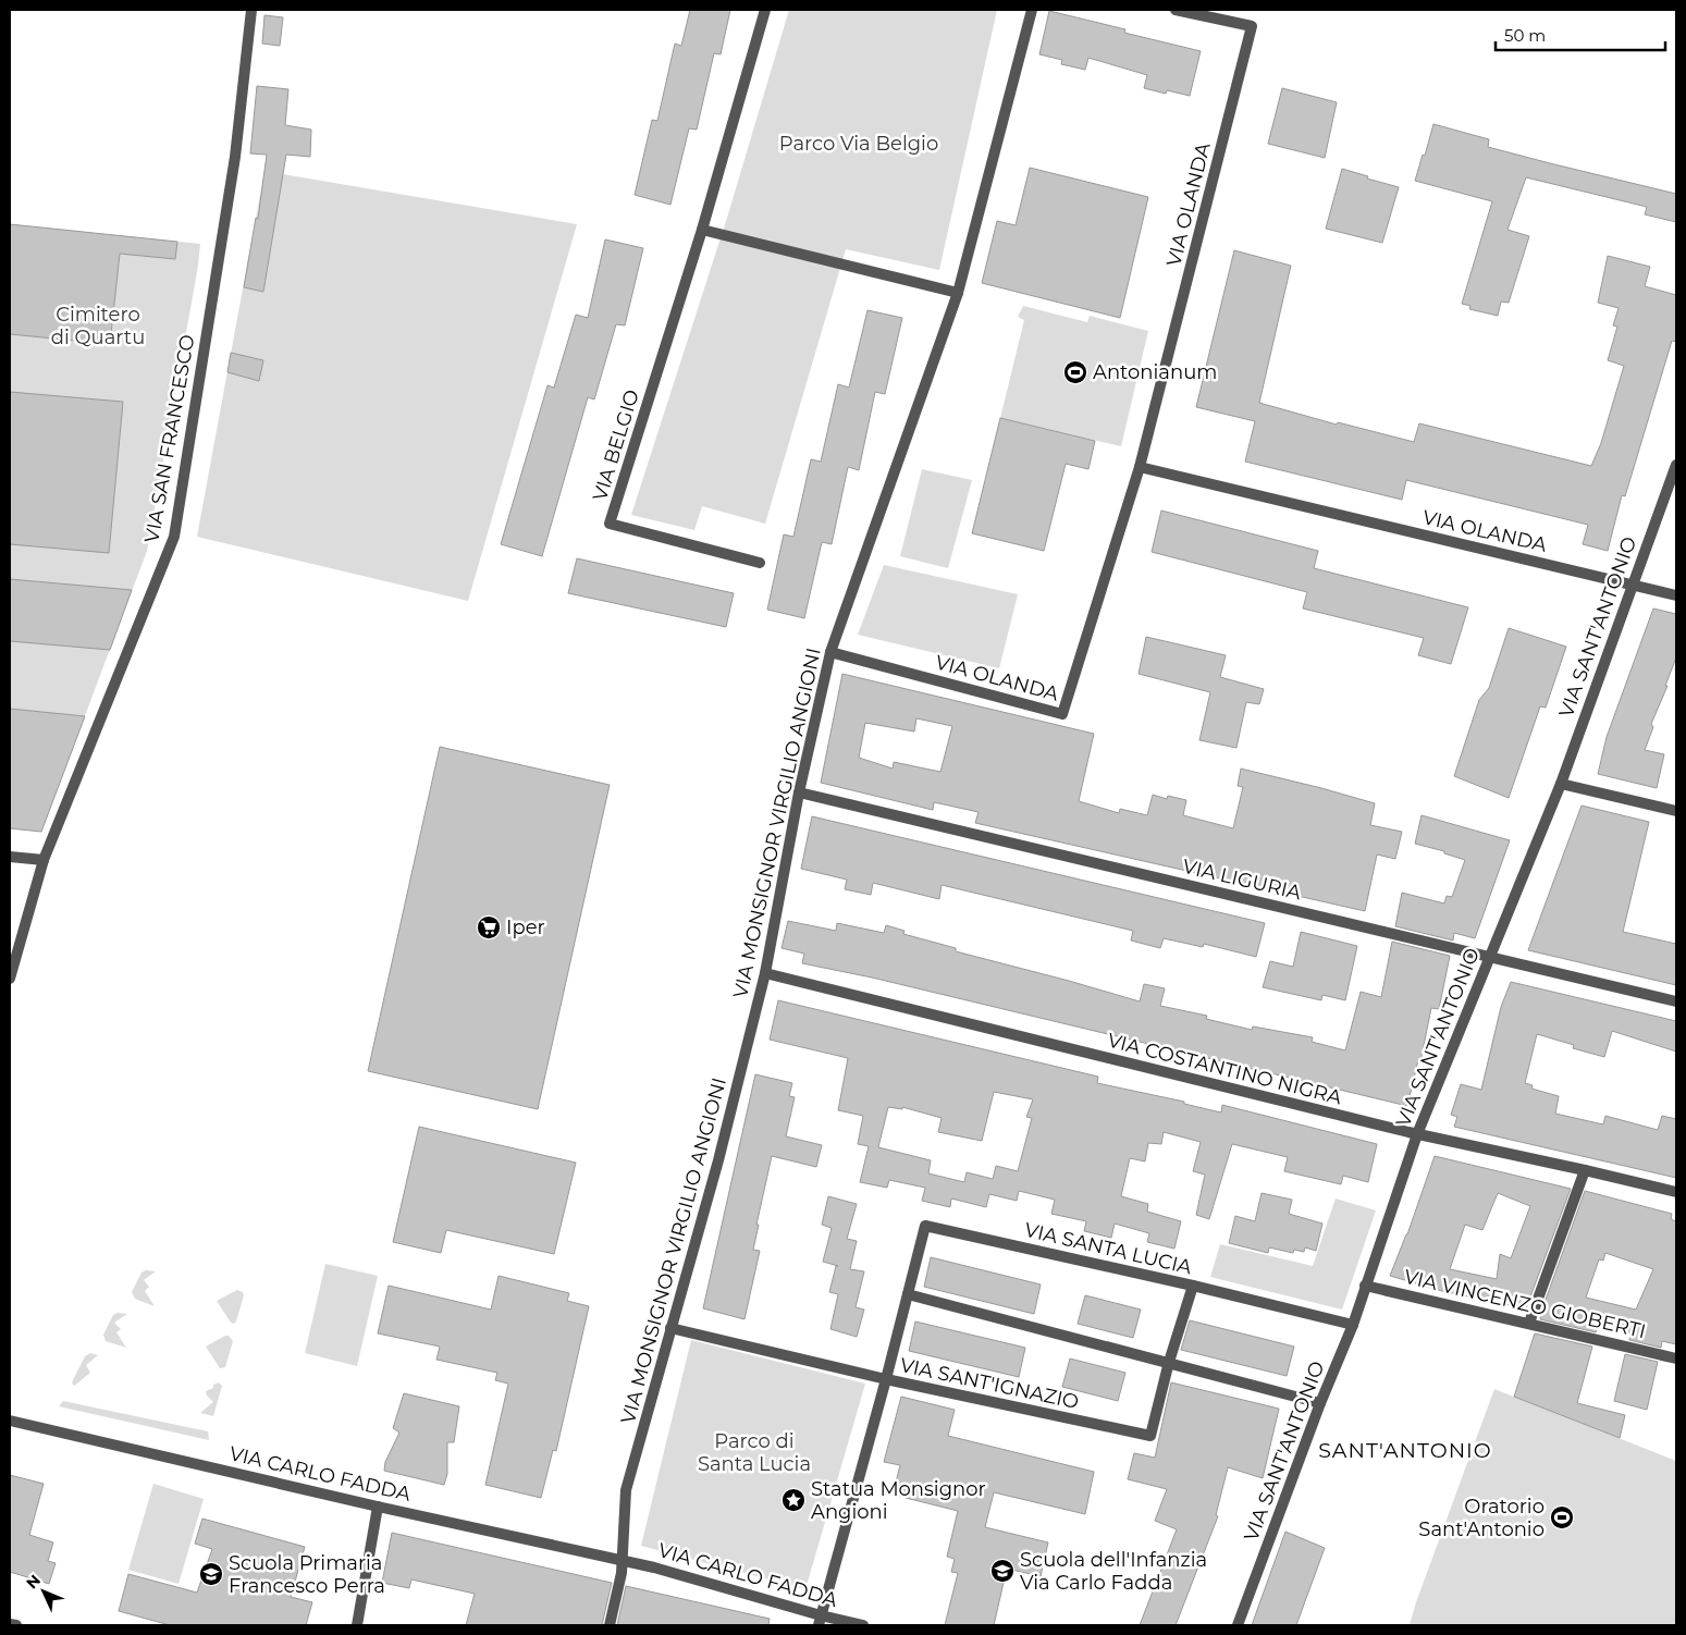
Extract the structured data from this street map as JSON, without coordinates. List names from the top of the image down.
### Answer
{
  "streets": {
    "street": [
      "VIA OLANDA",
      "VIA SAN FRANCESCO",
      "VIA BELGIO",
      "VIA SANT'ANTONIO",
      "VIA MONSIGNOR VIRGILIO ANGIONI",
      "VIA LIGURIA",
      "VIA COSTANTINO NIGRA",
      "VIA SANTA LUCIA",
      "VIA VINCENZO GIOBERTI",
      "VIA SANT'IGNAZIO",
      "VIA CARLO FADDA"
    ]
  },
  "crossings": [
    ["VIA OLANDA", "VIA SANT'ANTONIO"],
    ["VIA OLANDA", "VIA MONSIGNOR VIRGILIO ANGIONI"],
    ["VIA SANT'ANTONIO", "VIA LIGURIA"],
    ["VIA SANT'ANTONIO", "VIA COSTANTINO NIGRA"],
    ["VIA SANT'ANTONIO", "VIA SANTA LUCIA"],
    ["VIA SANT'ANTONIO", "VIA VINCENZO GIOBERTI"],
    ["VIA MONSIGNOR VIRGILIO ANGIONI", "VIA LIGURIA"],
    ["VIA MONSIGNOR VIRGILIO ANGIONI", "VIA COSTANTINO NIGRA"],
    ["VIA MONSIGNOR VIRGILIO ANGIONI", "VIA SANT'IGNAZIO"],
    ["VIA MONSIGNOR VIRGILIO ANGIONI", "VIA CARLO FADDA"],
    ["VIA SANTA LUCIA", "VIA SANT'IGNAZIO"],
    ["VIA SANTA LUCIA", "VIA CARLO FADDA"]
  ],
  "districts": ["SANT'ANTONIO"],
  "parks": ["Parco Via Belgio", "Cimitero di Quartu", "Parco di Santa Lucia"],
  "places": {
    "sports": ["Antonianum", "Oratorio Sant'Antonio"],
    "supermarket": ["Iper"],
    "place": ["Statua Monsignor Angioni"],
    "school or university": ["Scuola dell'Infanzia Via Carlo Fadda", "Scuola Primaria Francesco Perra"]
  },
  "scale_bar": "50 m",
  "north": "top left"
}
